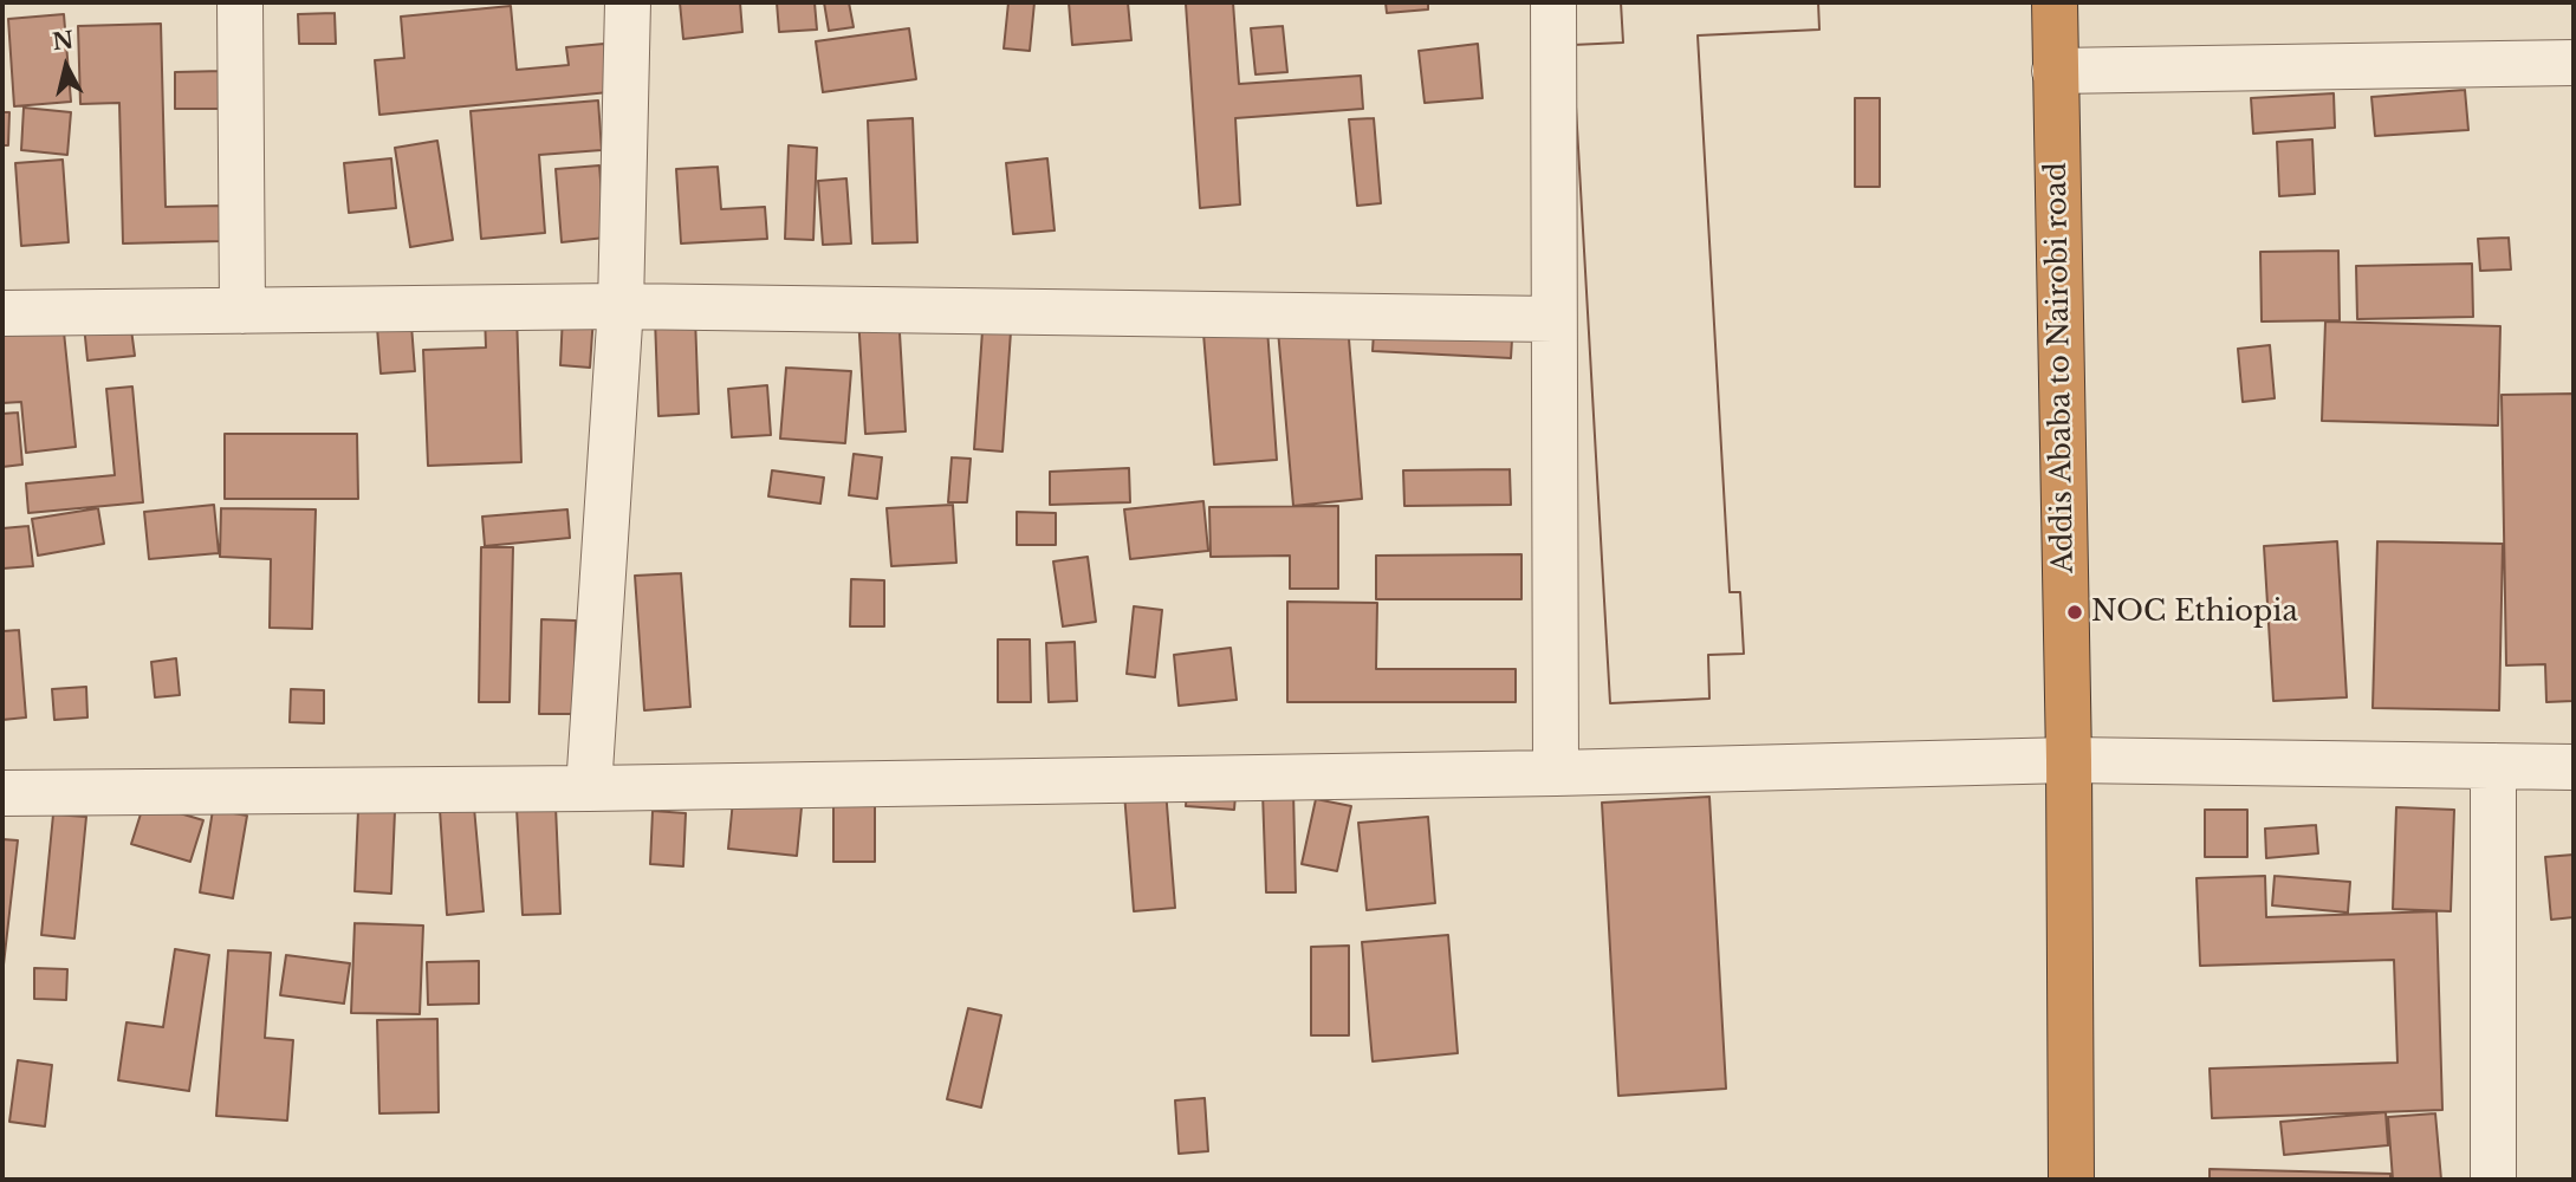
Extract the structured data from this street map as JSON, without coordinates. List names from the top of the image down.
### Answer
{
  "streets": {
    "highway": ["Addis Ababa to Nairobi road"]
  },
  "places": ["NOC Ethiopia"],
  "north": "top"
}
